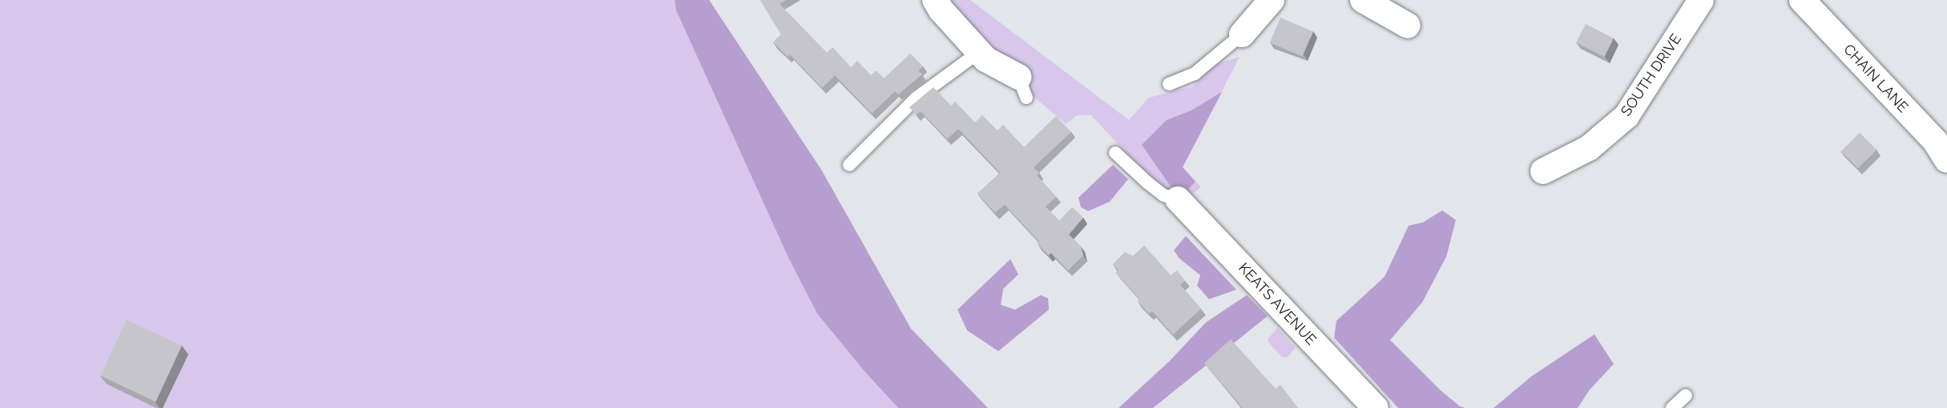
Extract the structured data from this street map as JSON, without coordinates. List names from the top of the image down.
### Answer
{
  "streets": {
    "street": ["SOUTH DRIVE", "CHAIN LANE", "KEATS AVENUE"]
  }
}
